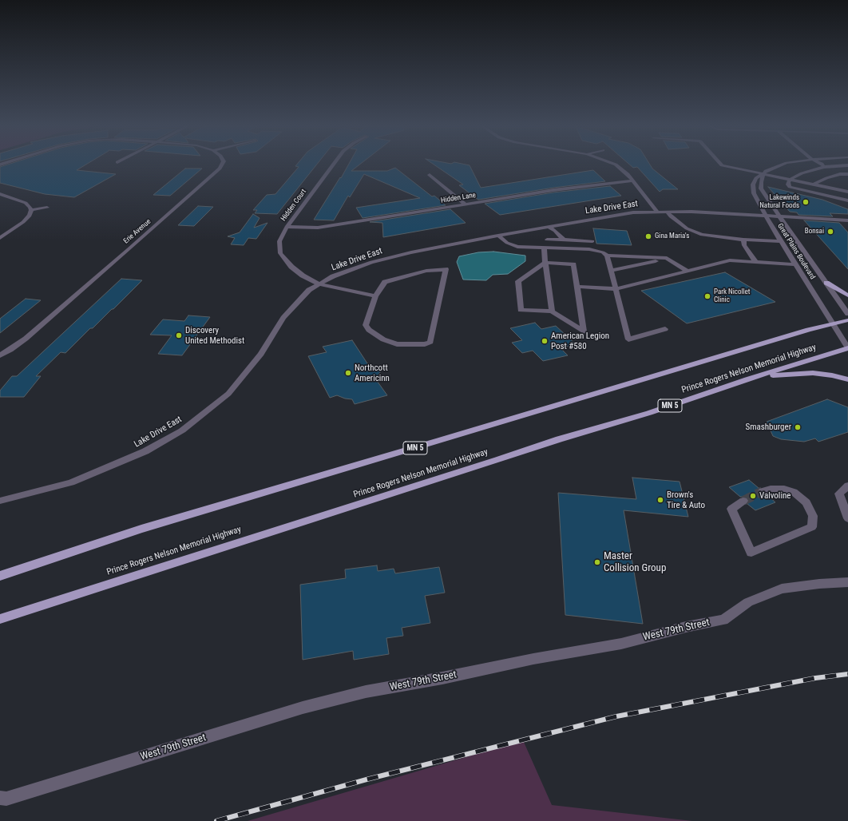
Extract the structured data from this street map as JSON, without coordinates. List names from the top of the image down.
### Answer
{
  "streets": {
    "main road": ["Prince Rogers Nelson Memorial Highway", "MN 5"],
    "street": [
      "Hidden Lane",
      "Hidden Court",
      "Lake Drive East",
      "Erie Avenue",
      "Great Plains Boulevard",
      "West 79th Street"
    ]
  },
  "crossings": [
    ["Hidden Lane", "Hidden Court"],
    ["Hidden Court", "Lake Drive East"],
    ["Lake Drive East", "Great Plains Boulevard"],
    ["Great Plains Boulevard", "Prince Rogers Nelson Memorial Highway"],
    ["Great Plains Boulevard", "MN 5"]
  ],
  "places": [
    "Lakewinds Natural Foods",
    "Bonsai",
    "Gina Maria's",
    "Park Nicollet Clinic",
    "Discovery United Methodist",
    "American Legion Post #580",
    "Northcott Americinn",
    "Smashburger",
    "Valvoline",
    "Brown's Tire & Auto",
    "Master Collision Group"
  ]
}
